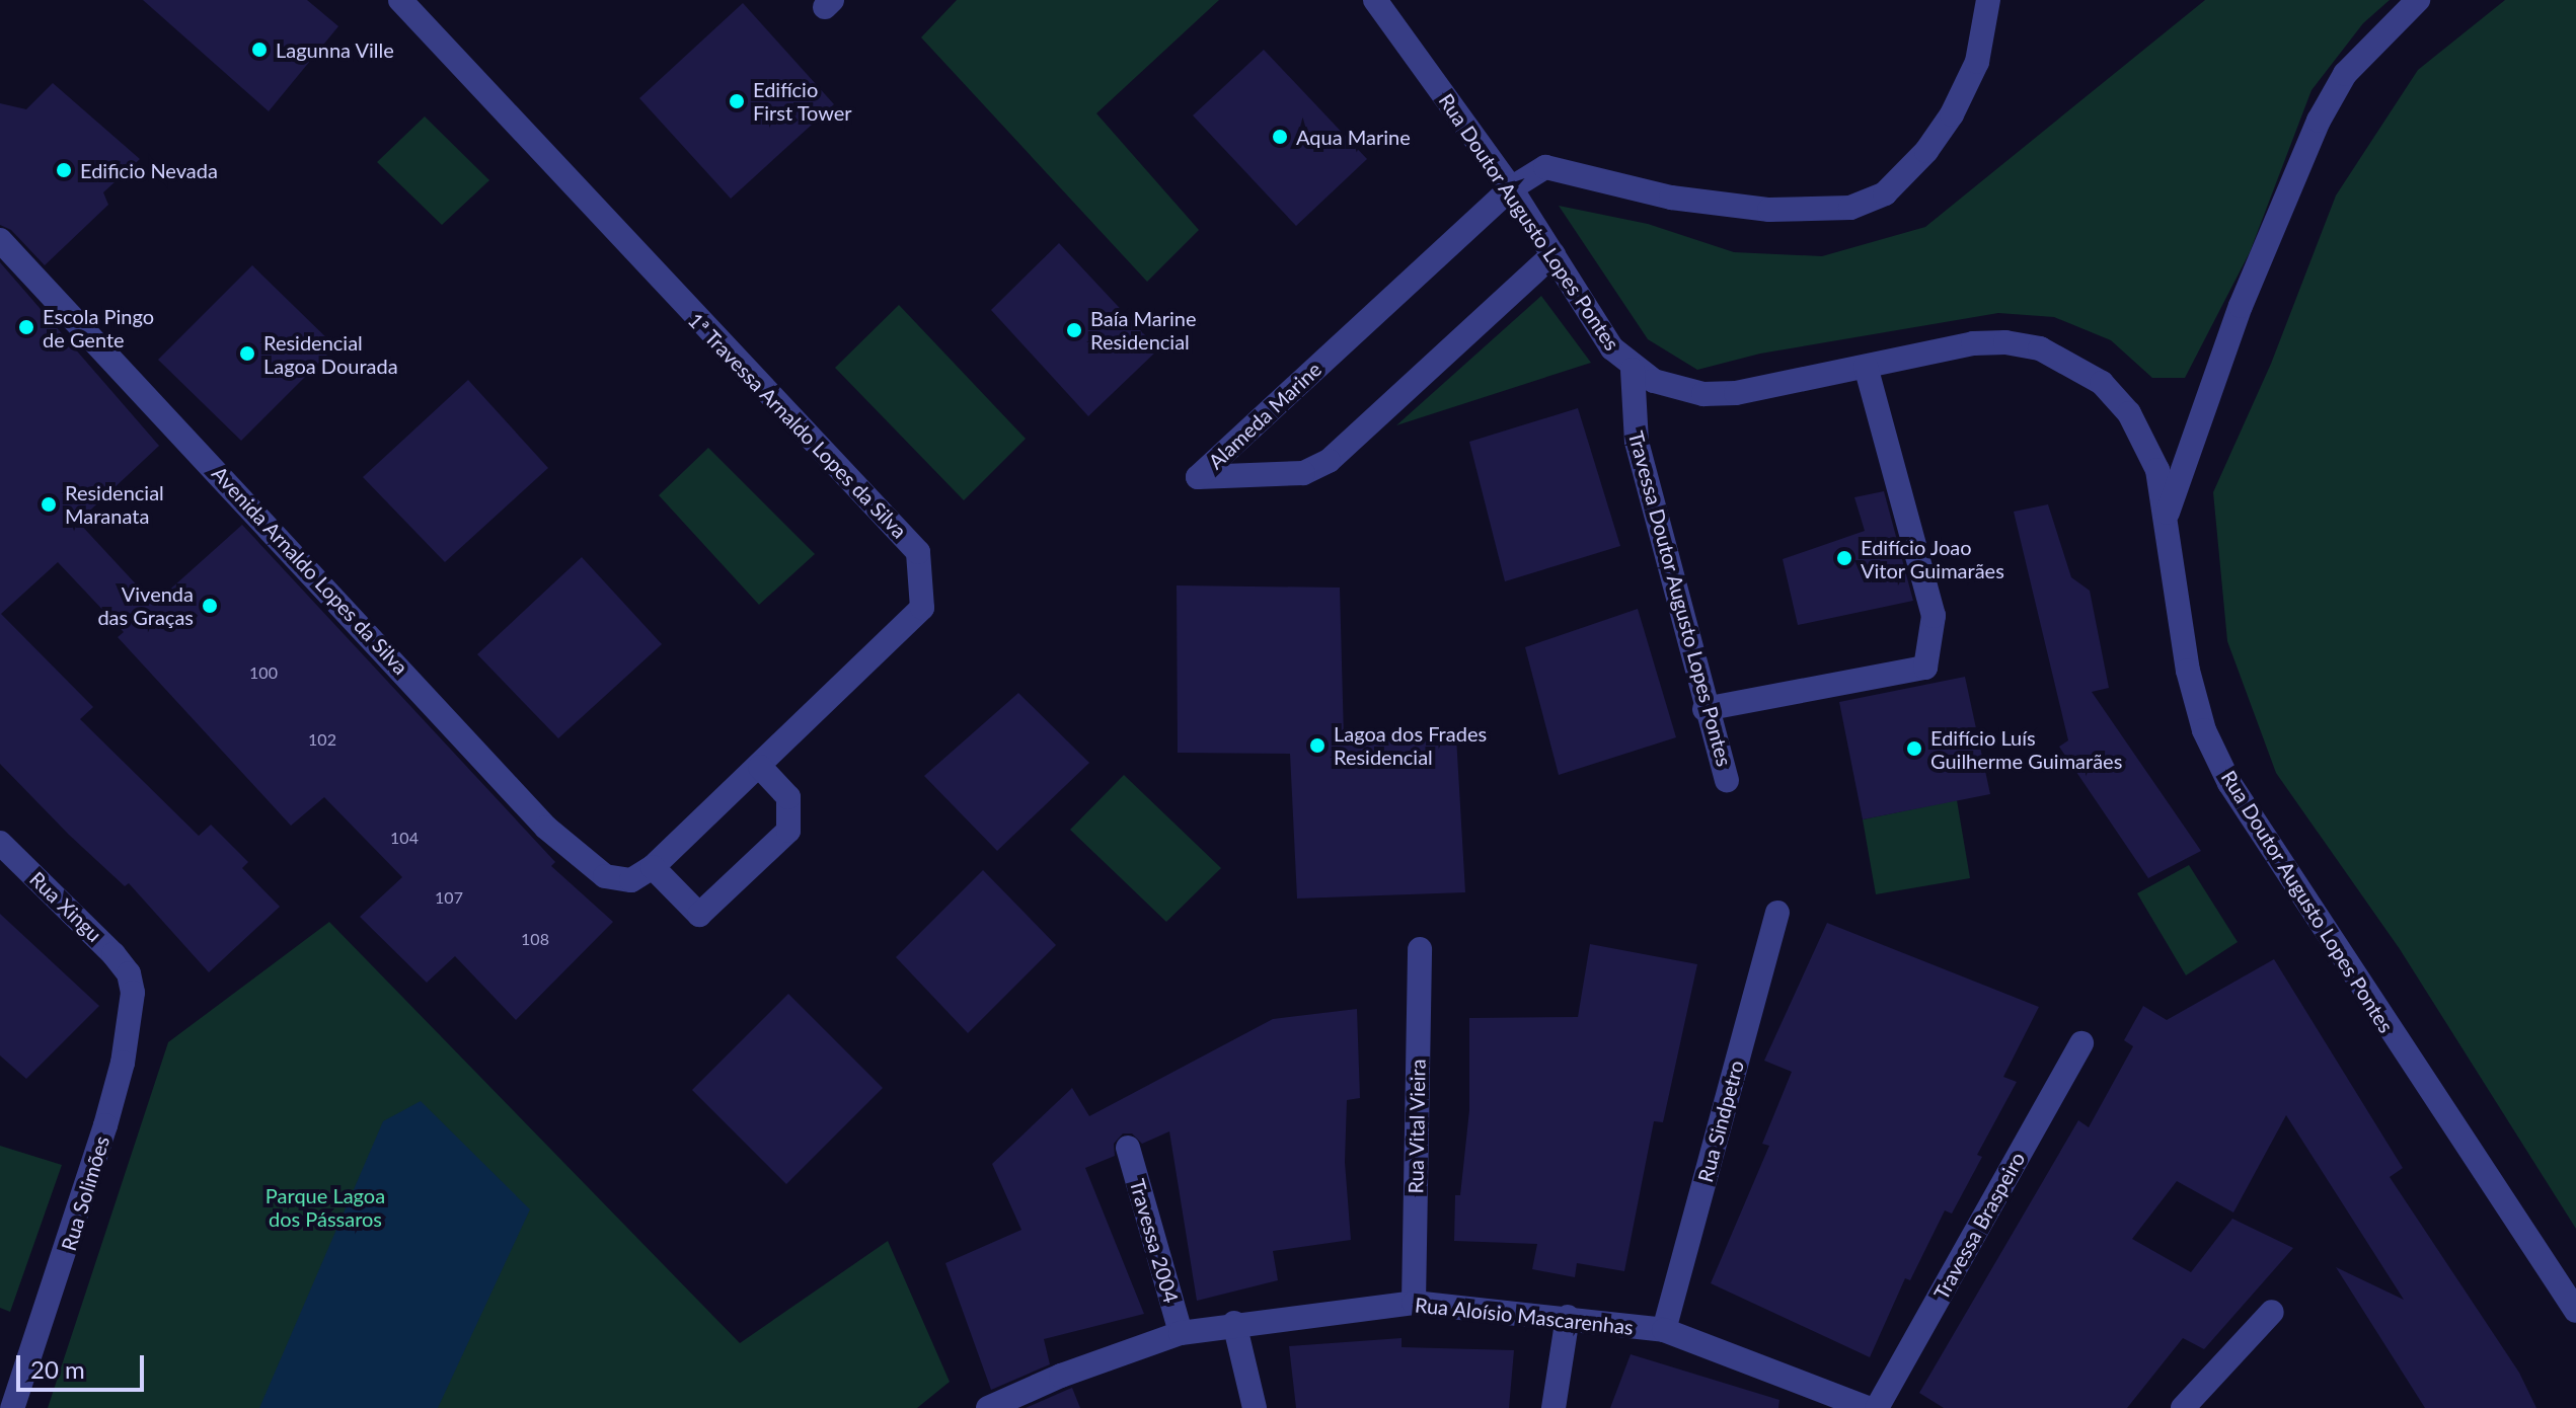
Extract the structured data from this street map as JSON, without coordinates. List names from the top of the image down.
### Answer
{
  "streets": {
    "street": [
      "Rua Doutor Augusto Lopes Pontes",
      "Alameda Marine",
      "1ª Travessa Arnaldo Lopes da Silva",
      "Avenida Arnaldo Lopes da Silva",
      "Travessa Doutor Augusto Lopes Pontes",
      "Rua Xingu",
      "Rua Sindpetro",
      "Rua Vital Vieira",
      "Rua Solimões",
      "Travessa Braspeiro",
      "Travessa 2004",
      "Rua Aloísio Mascarenhas"
    ]
  },
  "crossings": [
    ["Rua Doutor Augusto Lopes Pontes", "Alameda Marine"],
    ["Rua Doutor Augusto Lopes Pontes", "Travessa Doutor Augusto Lopes Pontes"],
    ["1ª Travessa Arnaldo Lopes da Silva", "Avenida Arnaldo Lopes da Silva"],
    ["Rua Xingu", "Rua Solimões"],
    ["Rua Sindpetro", "Rua Aloísio Mascarenhas"],
    ["Rua Vital Vieira", "Rua Aloísio Mascarenhas"],
    ["Travessa 2004", "Rua Aloísio Mascarenhas"]
  ],
  "parks": ["Parque Lagoa dos Pássaros"],
  "places": [
    "Lagunna Ville",
    "Edifício First Tower",
    "Aqua Marine",
    "Edificio Nevada",
    "Escola Pingo de Gente",
    "Baía Marine Residencial",
    "Residencial Lagoa Dourada",
    "Residencial Maranata",
    "Edifício Joao Vitor Guimarães",
    "Vivenda das Graças",
    "Lagoa dos Frades Residencial",
    "Edifício Luís Guilherme Guimarães"
  ],
  "house_numbers": [
    "100",
    "102",
    "104",
    "107",
    "108"
  ],
  "scale_bar": "20 m"
}
